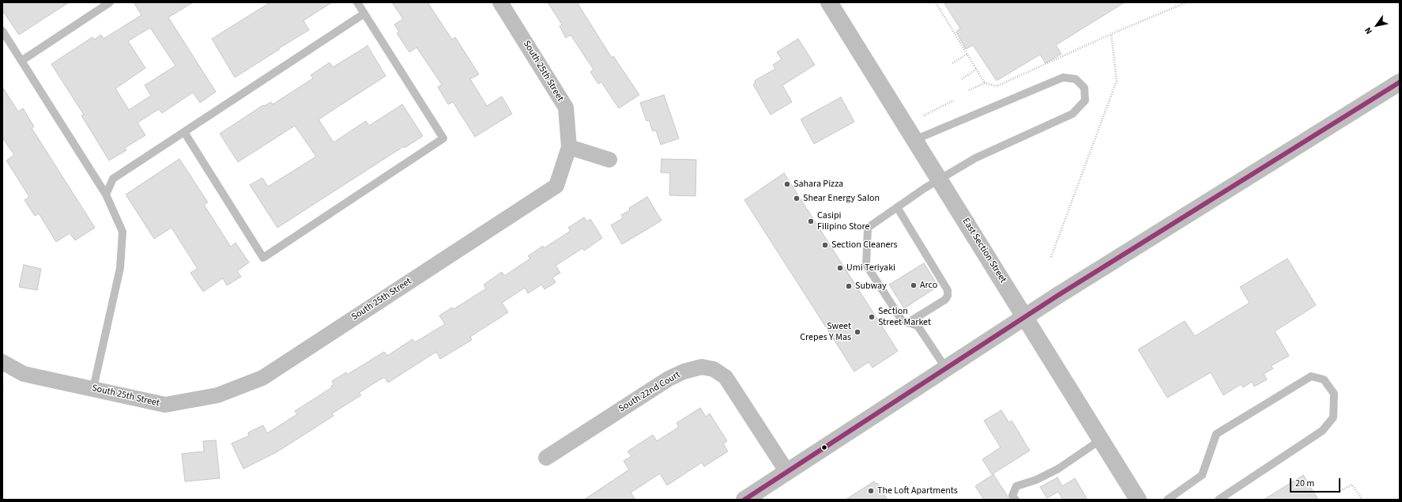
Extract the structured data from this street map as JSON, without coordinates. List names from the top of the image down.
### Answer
{
  "streets": {
    "street": ["South 25th Street", "East Section Street", "South 22nd Court"]
  },
  "places": [
    "Sahara Pizza",
    "Shear Energy Salon",
    "Casipi Filipino Store",
    "Section Cleaners",
    "Umi Teriyaki",
    "Arco",
    "Subway",
    "Section Street Market",
    "Sweet Crepes Y Mas",
    "The Loft Apartments"
  ],
  "scale_bar": "20 m",
  "north": "bottom left"
}
